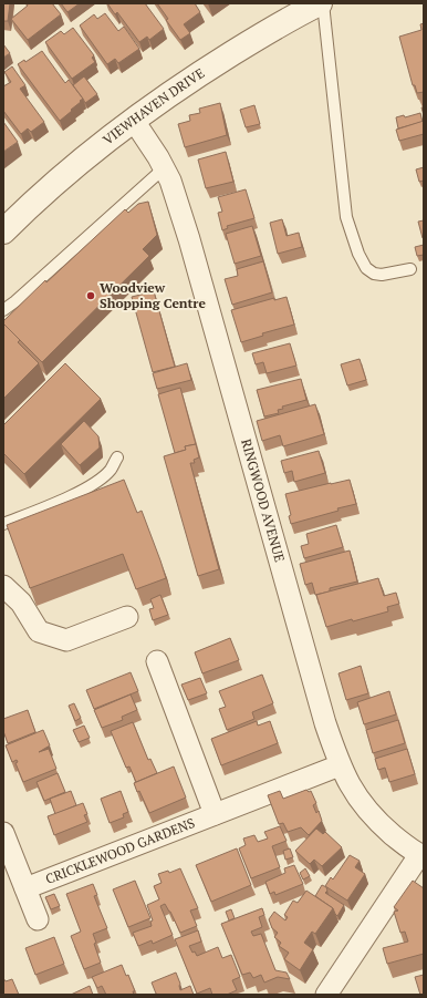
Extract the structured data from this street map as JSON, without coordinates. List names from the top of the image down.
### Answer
{
  "streets": {
    "street": ["VIEWHAVEN DRIVE", "RINGWOOD AVENUE", "CRICKLEWOOD GARDENS"]
  },
  "crossings": [
    ["VIEWHAVEN DRIVE", "RINGWOOD AVENUE"],
    ["RINGWOOD AVENUE", "CRICKLEWOOD GARDENS"]
  ],
  "places": ["Woodview Shopping Centre"]
}
